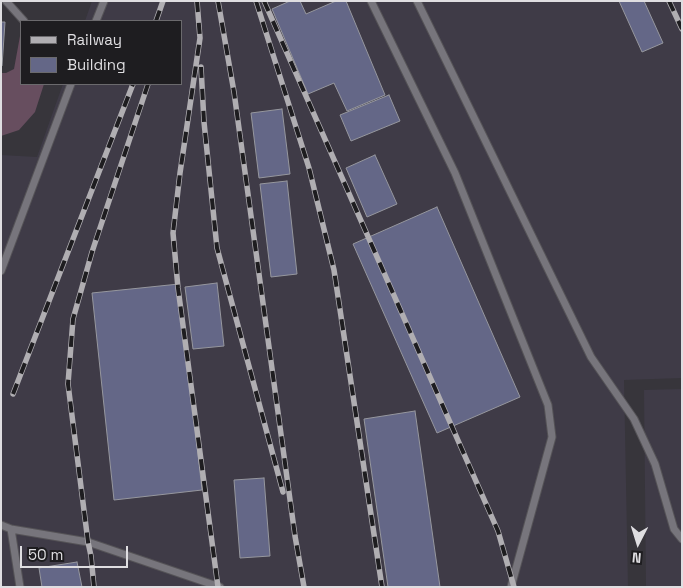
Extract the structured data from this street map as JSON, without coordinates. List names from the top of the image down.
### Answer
{
  "legend": ["Railway", "Building"],
  "scale_bar": "50 m",
  "north": "bottom"
}
